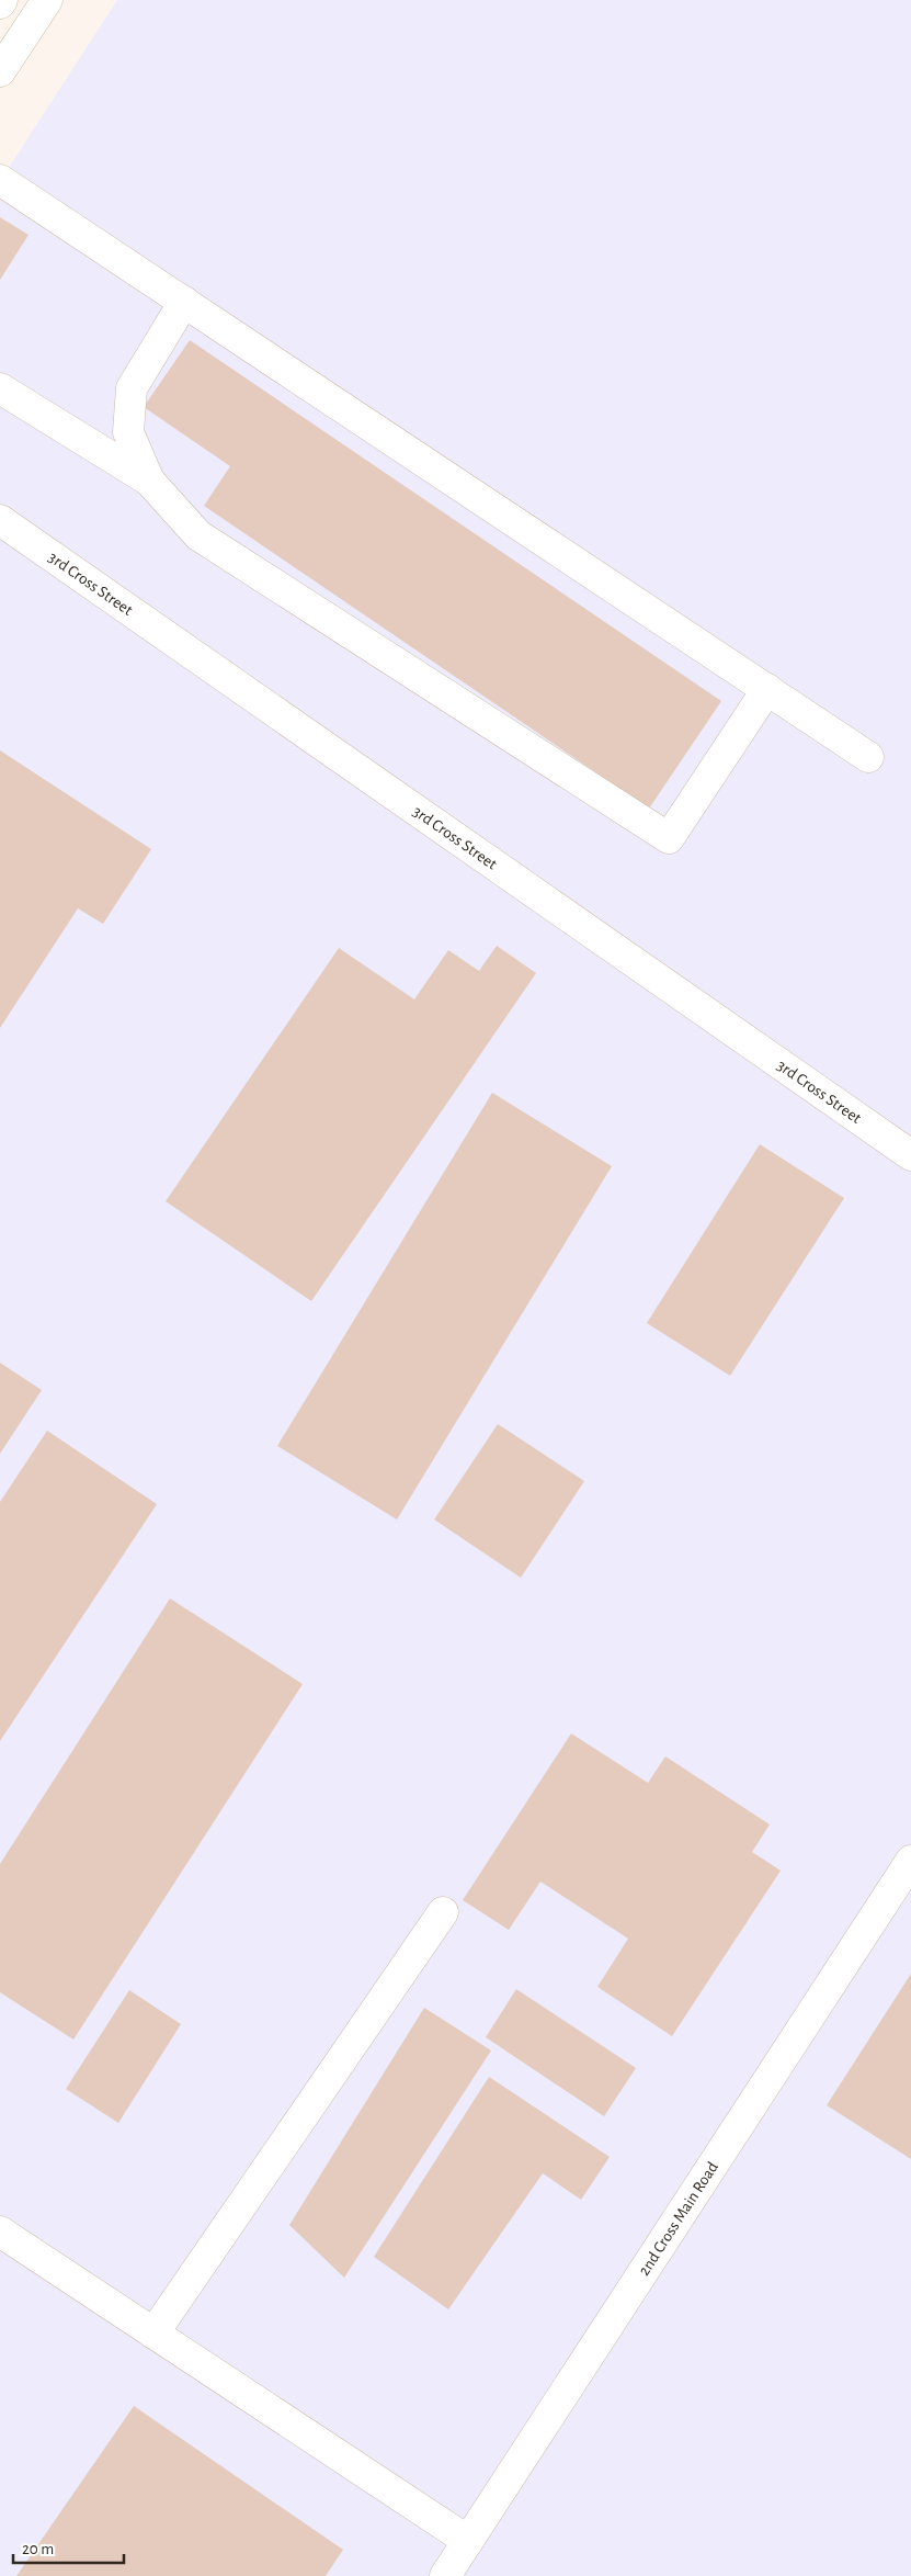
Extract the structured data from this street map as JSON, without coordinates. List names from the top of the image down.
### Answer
{
  "streets": {
    "street": ["3rd Cross Street", "2nd Cross Main Road"]
  },
  "scale_bar": "20 m"
}
